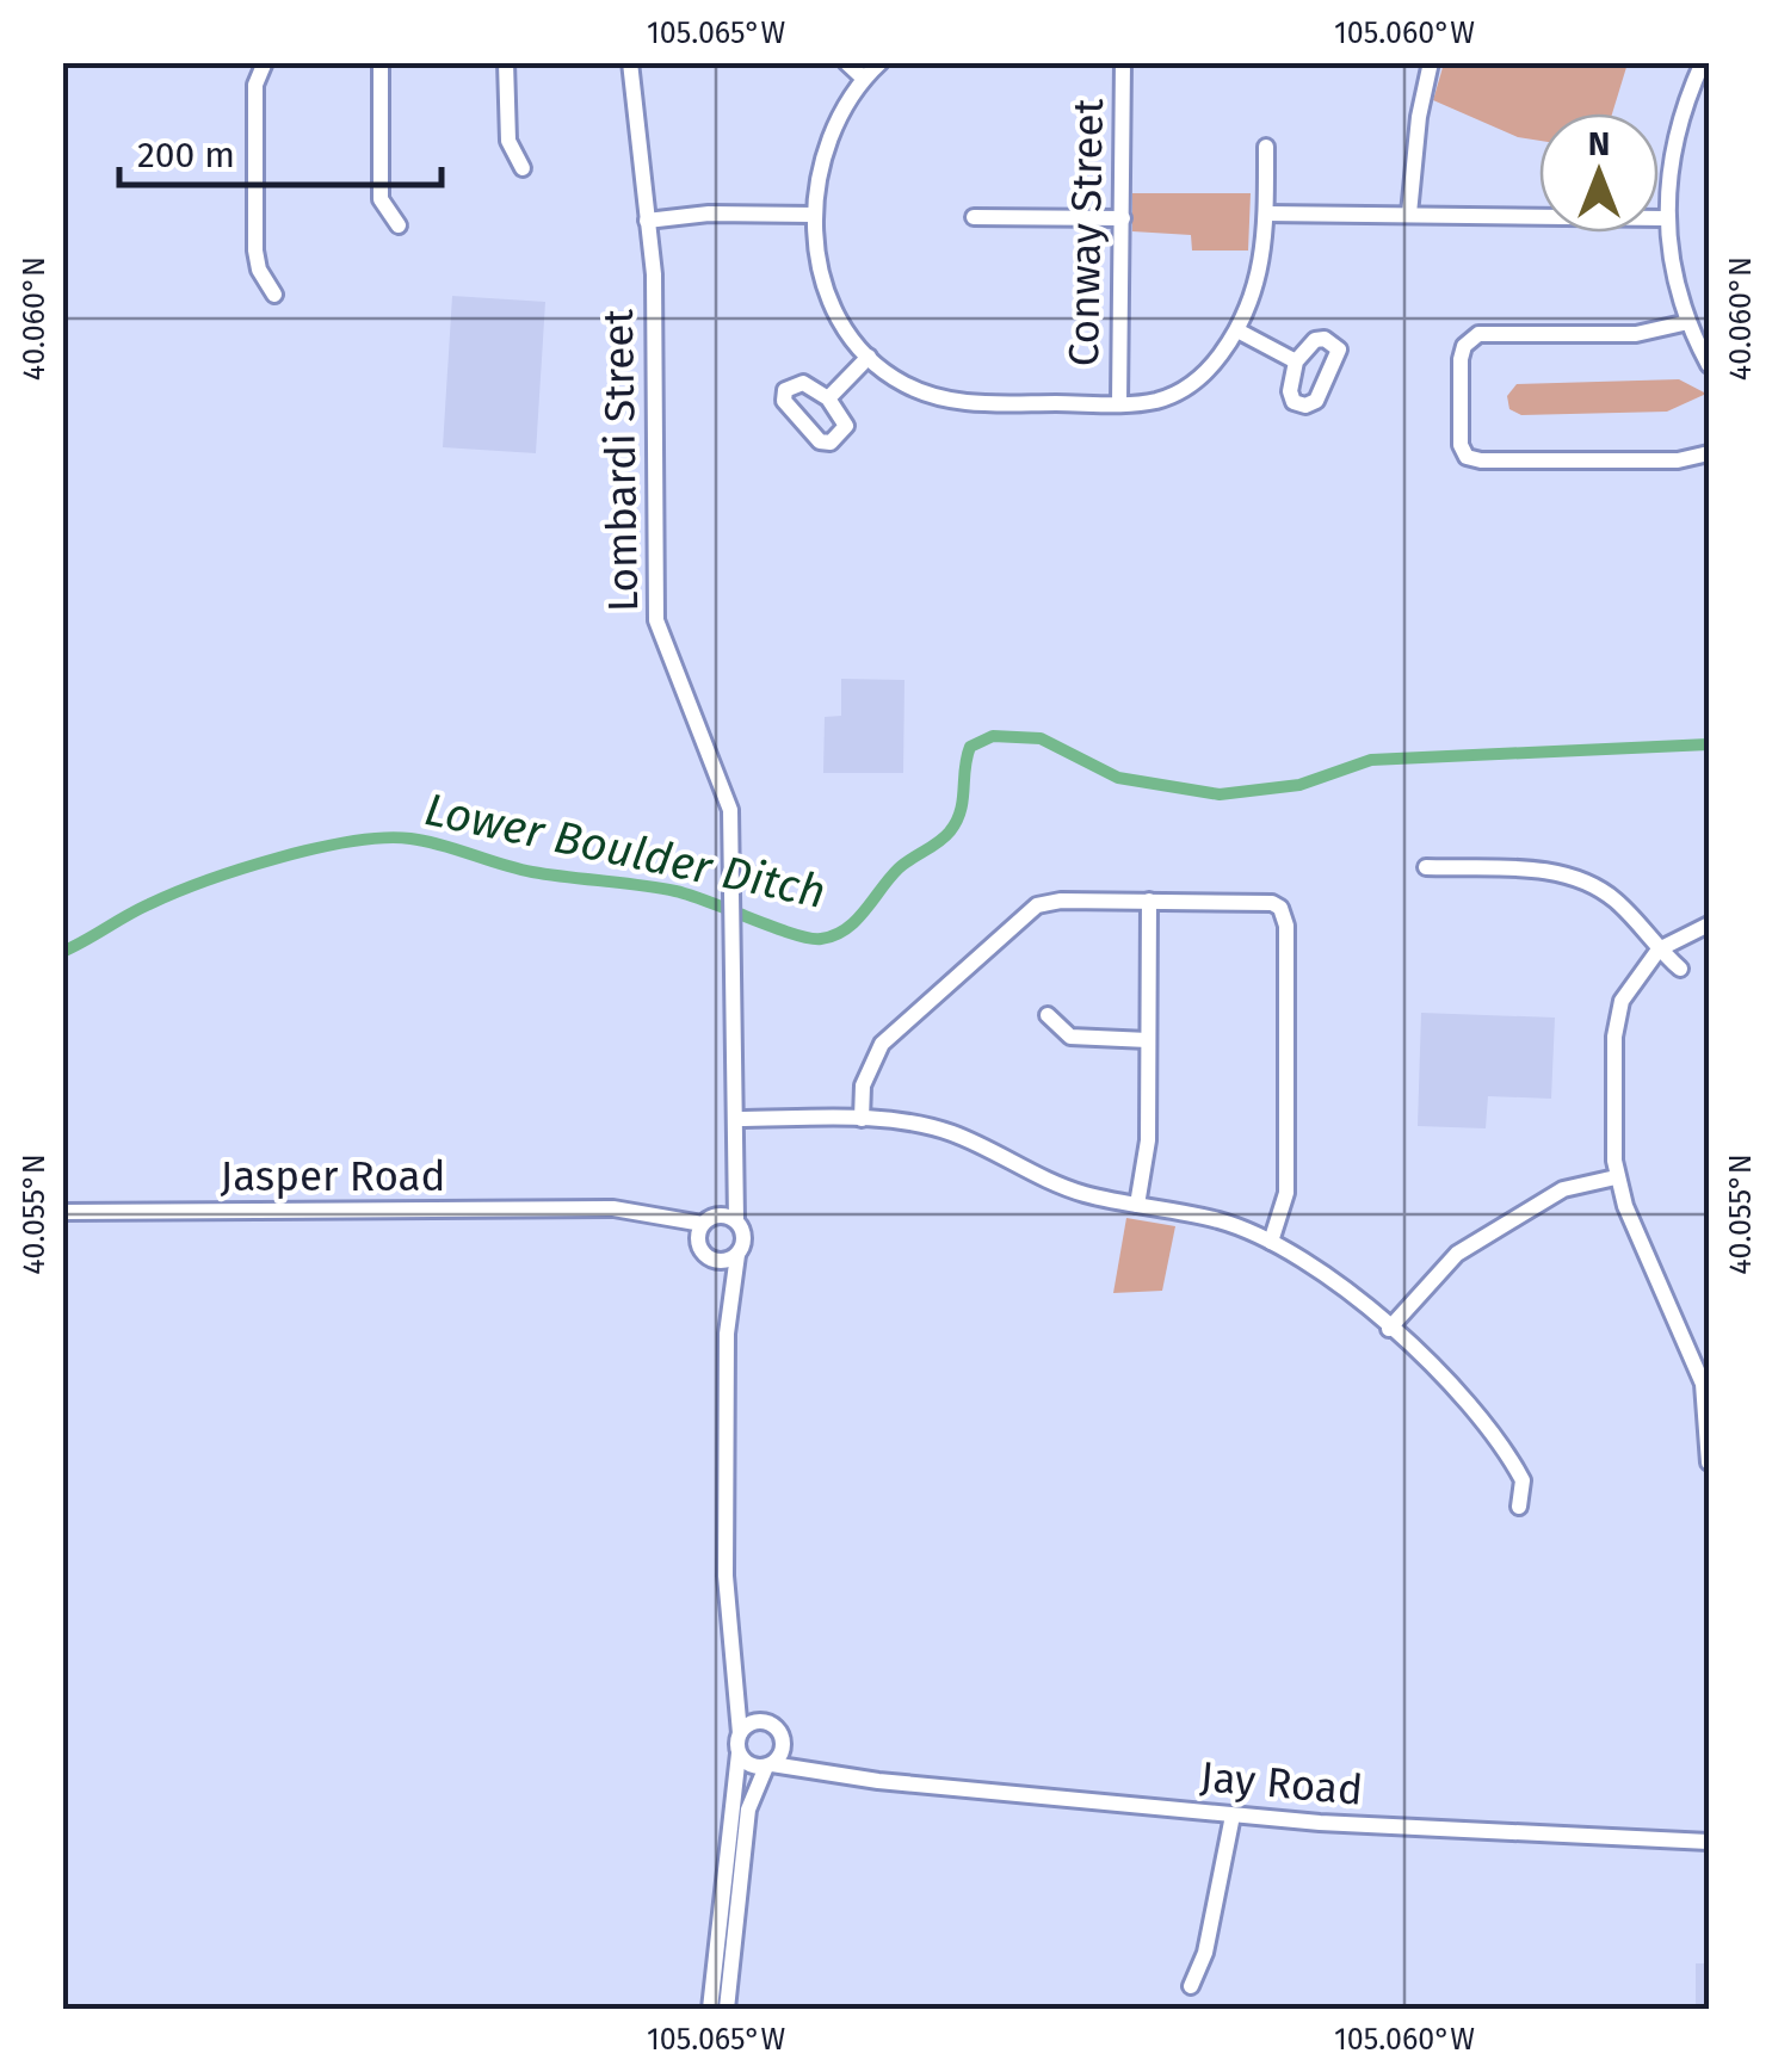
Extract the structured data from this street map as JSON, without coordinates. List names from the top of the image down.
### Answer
{
  "streets": {
    "street": [
      "Conway Street",
      "Lombardi Street",
      "Jasper Road",
      "Jay Road"
    ]
  },
  "crossings": [
    ["Lombardi Street", "Jasper Road"]
  ],
  "water": ["Lower Boulder Ditch"],
  "scale_bar": "200 m",
  "north": "top",
  "coordinates": [
    "105.065°W",
    "105.060°W",
    "40.060°N",
    "40.055°N"
  ]
}
